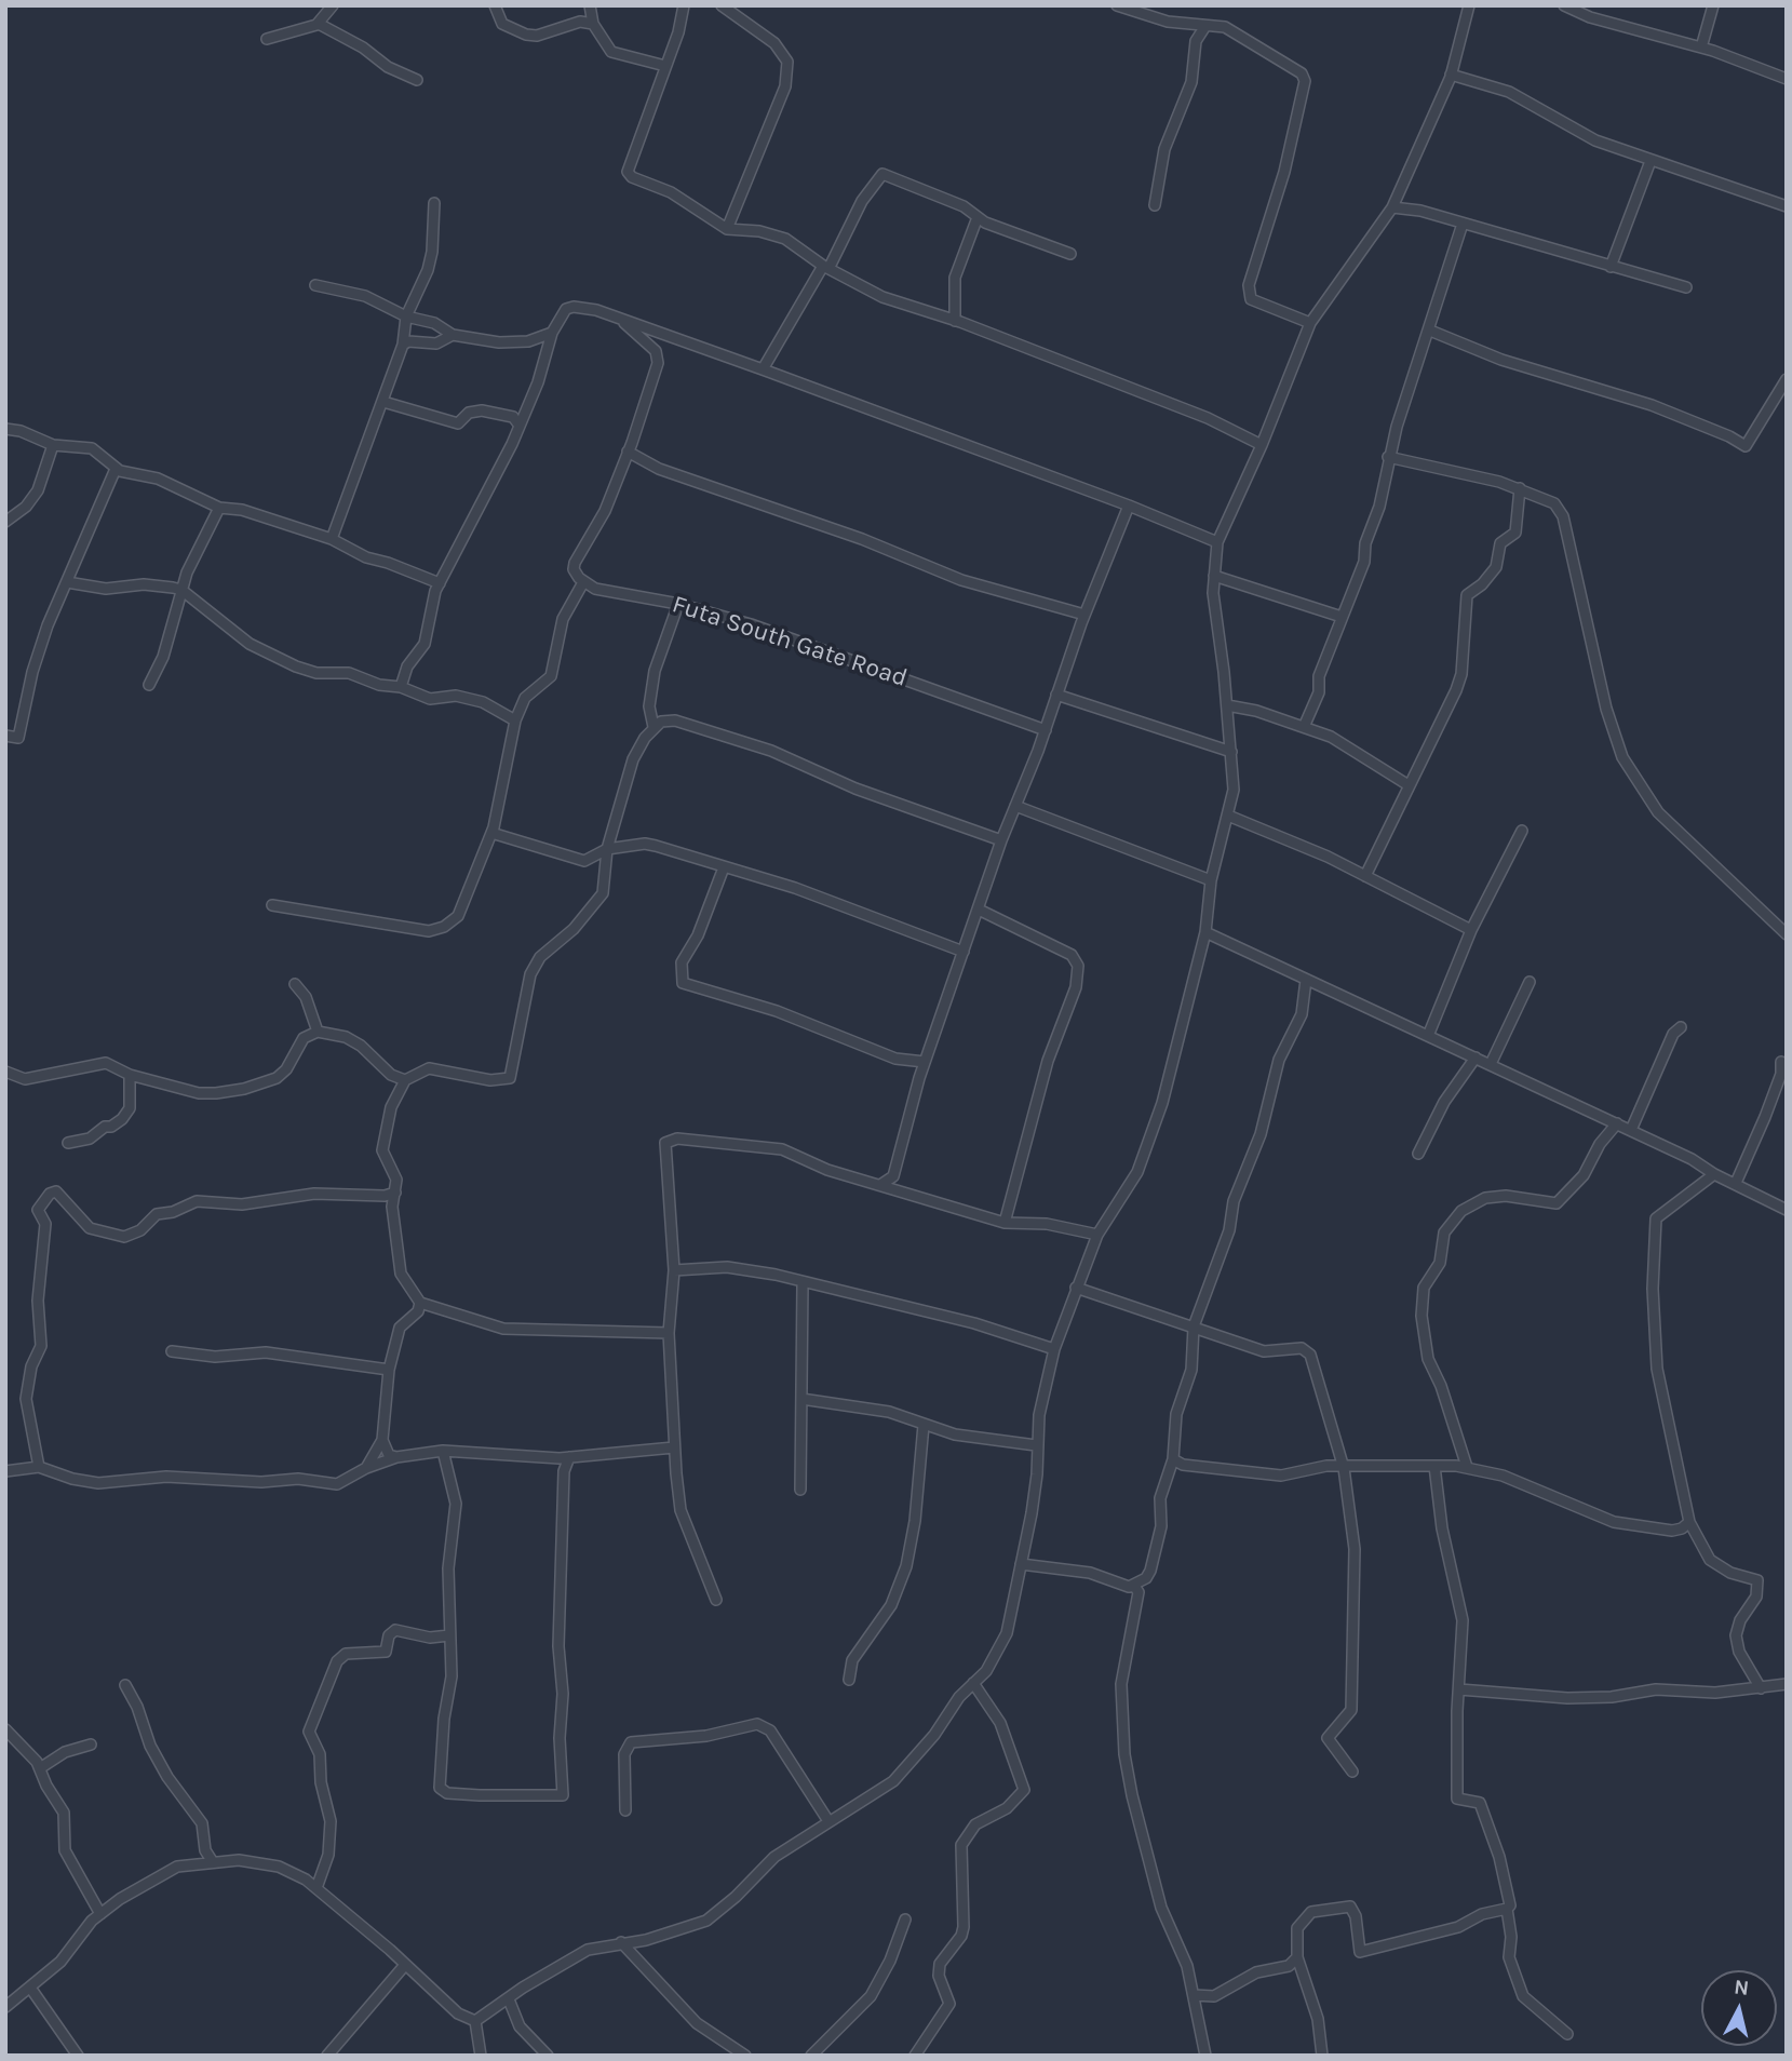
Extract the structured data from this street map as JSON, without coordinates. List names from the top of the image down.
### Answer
{
  "streets": {
    "street": ["Futa South Gate Road"]
  },
  "north": "top"
}
